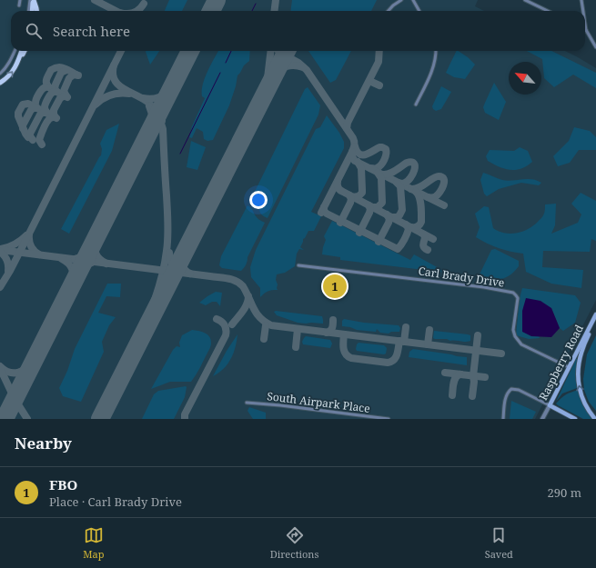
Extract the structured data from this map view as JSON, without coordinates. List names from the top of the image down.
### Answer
{
  "streets": {
    "main road": ["Raspberry Road"],
    "street": ["Carl Brady Drive", "South Airpark Place"]
  },
  "crossings": [
    ["Carl Brady Drive", "Raspberry Road"]
  ],
  "north": "top left",
  "page": {
    "search": "Search here",
    "pins": "1",
    "heading": "Nearby",
    "list": [
      {
        "mark": "1",
        "name": "FBO",
        "note": "Place · Carl Brady Drive",
        "value": "290 m"
      }
    ],
    "nav": ["Map", "Directions", "Saved"]
  }
}
